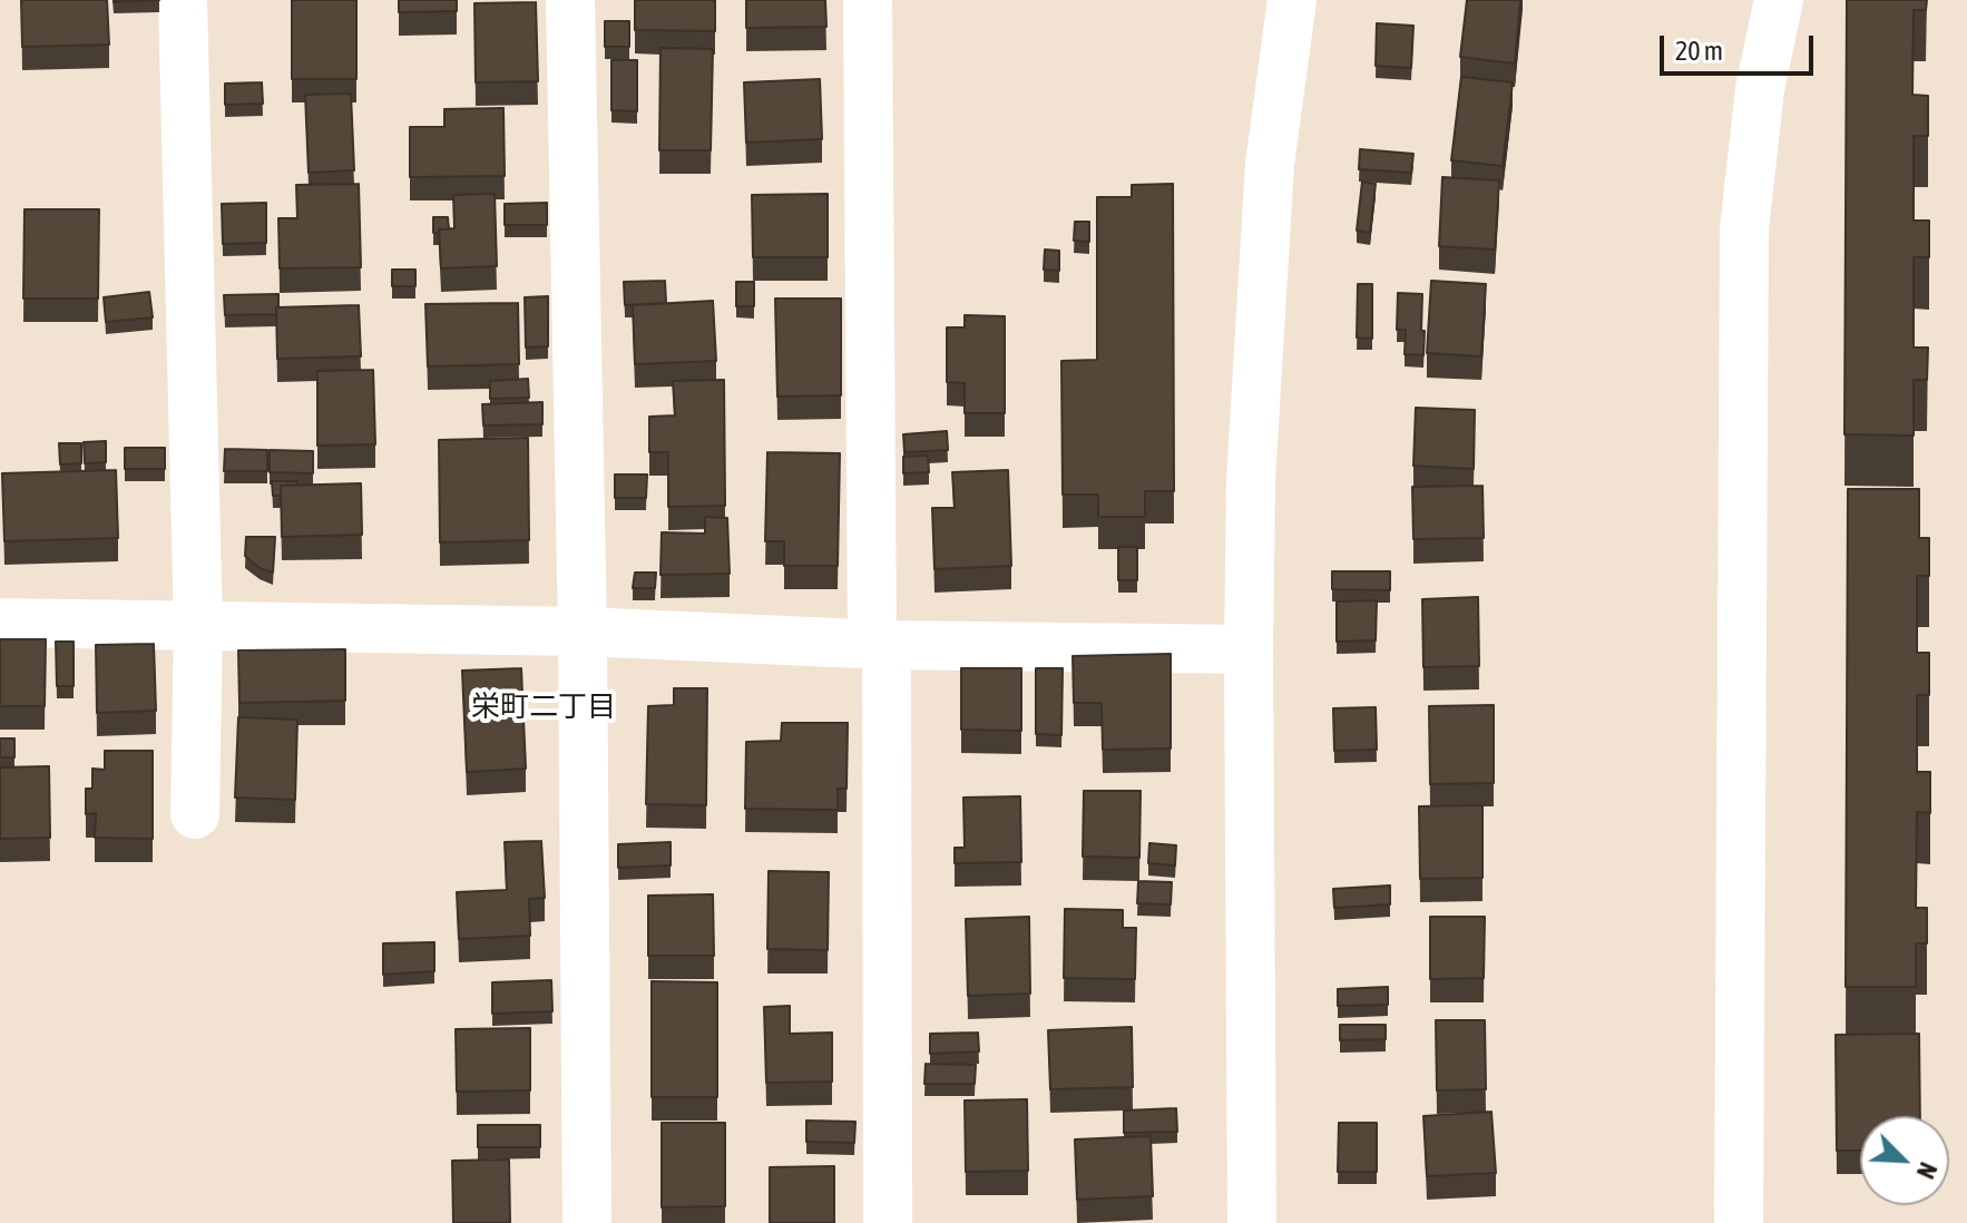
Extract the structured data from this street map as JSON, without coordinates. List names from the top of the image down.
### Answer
{
  "districts": ["栄町二丁目"],
  "scale_bar": "20 m",
  "north": "bottom right"
}
